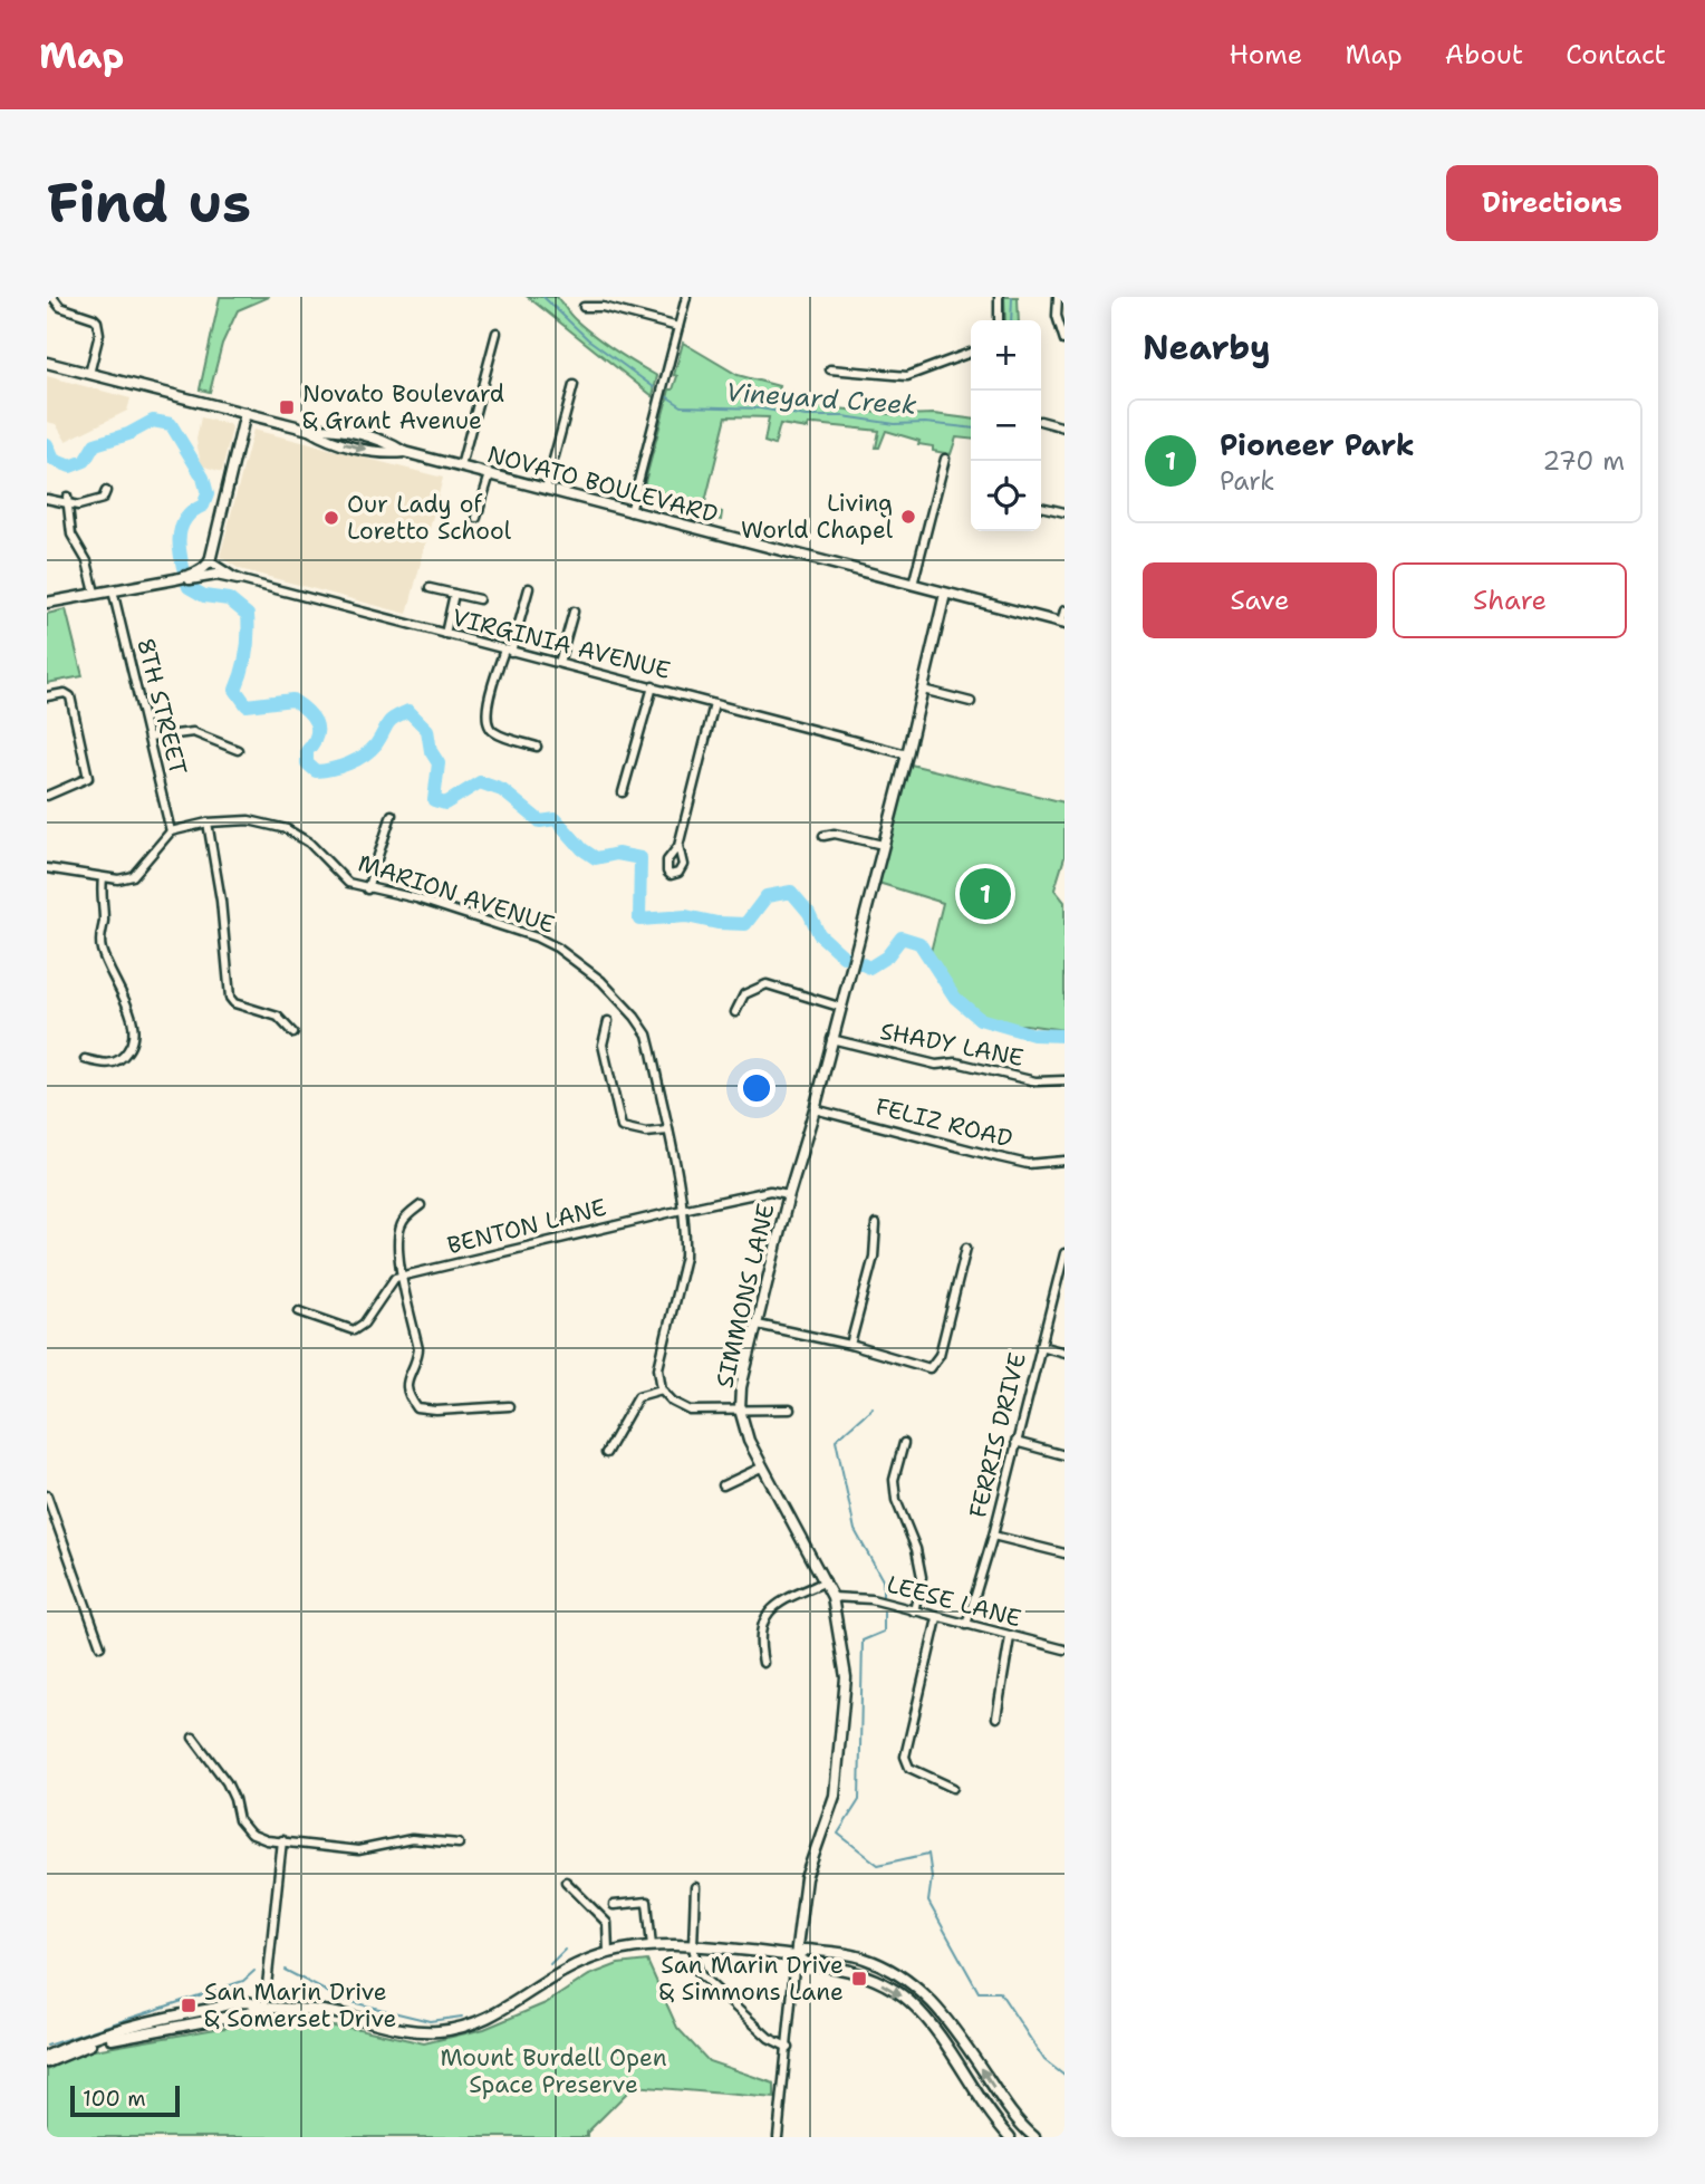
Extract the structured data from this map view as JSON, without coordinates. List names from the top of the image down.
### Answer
{
  "streets": {
    "main road": ["NOVATO BOULEVARD", "SIMMONS LANE"],
    "street": [
      "VIRGINIA AVENUE",
      "8TH STREET",
      "MARION AVENUE",
      "SHADY LANE",
      "FELIZ ROAD",
      "BENTON LANE",
      "FERRIS DRIVE",
      "LEESE LANE"
    ]
  },
  "crossings": [
    ["NOVATO BOULEVARD", "SIMMONS LANE"],
    ["VIRGINIA AVENUE", "SIMMONS LANE"],
    ["8TH STREET", "MARION AVENUE"],
    ["MARION AVENUE", "BENTON LANE"],
    ["SHADY LANE", "SIMMONS LANE"],
    ["FELIZ ROAD", "SIMMONS LANE"],
    ["BENTON LANE", "SIMMONS LANE"],
    ["SIMMONS LANE", "LEESE LANE"],
    ["FERRIS DRIVE", "LEESE LANE"]
  ],
  "water": ["Vineyard Creek"],
  "parks": ["Mount Burdell Open Space Preserve"],
  "places": {
    "transit": ["Novato Boulevard & Grant Avenue", "San Marin Drive & Simmons Lane", "San Marin Drive & Somerset Drive"],
    "other": ["Living World Chapel", "Our Lady of Loretto School"]
  },
  "scale_bar": "100 m",
  "page": {
    "header": "Map",
    "nav": [
      "Home",
      "Map",
      "About",
      "Contact"
    ],
    "buttons": [
      "Directions",
      ["Save", "Share"]
    ],
    "title": "Find us",
    "heading": "Nearby",
    "map_buttons": ["+", "−"],
    "list": [
      {
        "mark": "1",
        "name": "Pioneer Park",
        "note": "Park",
        "value": "270 m"
      }
    ],
    "pins": "1",
    "scale": "100 m"
  }
}
